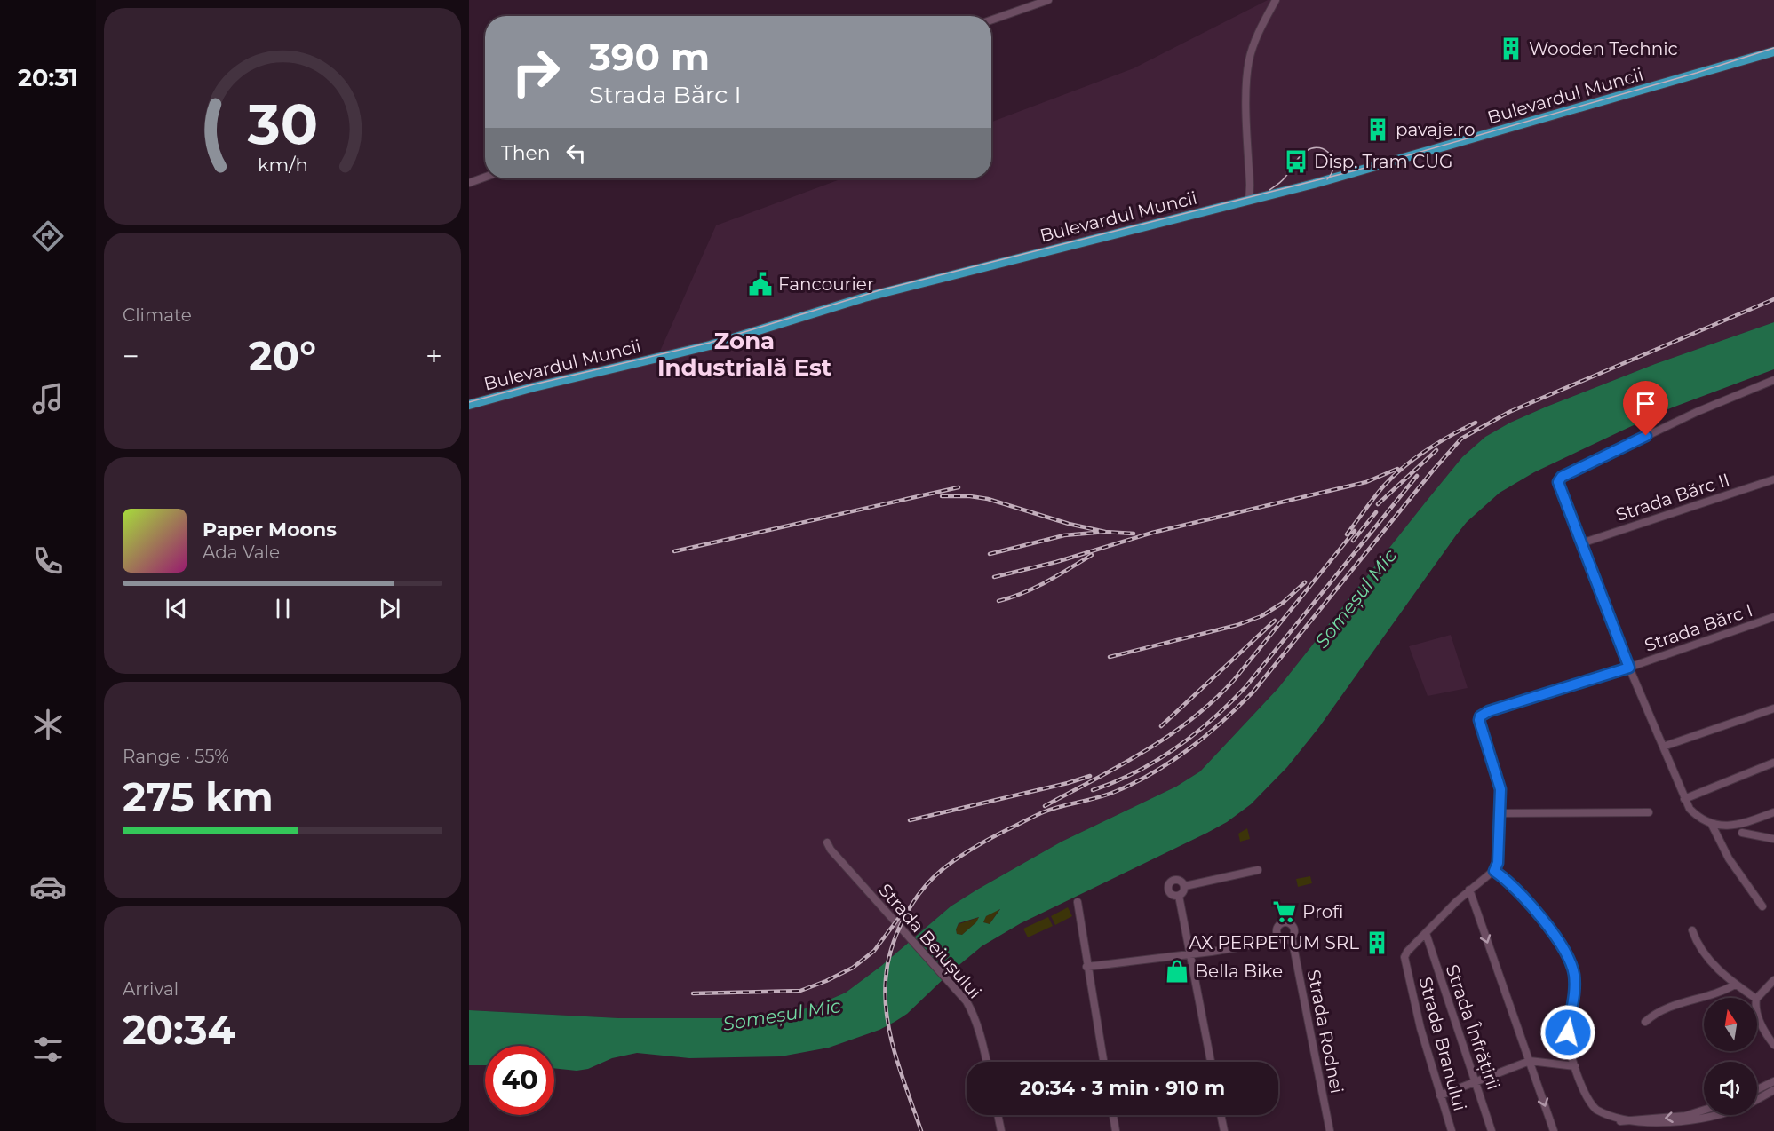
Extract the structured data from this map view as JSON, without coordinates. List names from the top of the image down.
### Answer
{
  "streets": {
    "main road": ["Bulevardul Muncii"],
    "street": [
      "Strada Bărc II",
      "Strada Bărc I",
      "Strada Beiușului",
      "Strada Înfrățirii",
      "Strada Rodnei",
      "Strada Branului"
    ]
  },
  "crossings": [
    ["Strada Înfrățirii", "Strada Branului"]
  ],
  "districts": ["Zona Industrială Est"],
  "water": ["Someșul Mic"],
  "places": {
    "building": ["Wooden Technic", "pavaje.ro", "AX PERPETUM SRL"],
    "bus stop": ["Disp. Tram CUG"],
    "public building": ["Fancourier"],
    "supermarket": ["Profi"],
    "shop": ["Bella Bike"]
  },
  "north": "top",
  "page": {
    "tabs": "20:31",
    "turn": ["390 m", "Strada Bărc I"],
    "then": "Then",
    "tile": [
      "Climate",
      ["Range · 55%", "275 km"],
      ["Arrival", "20:34"]
    ],
    "heat": ["−", "20°", "+"],
    "song": ["Paper Moons", "Ada Vale"],
    "limit": "40",
    "trip": "20:34 · 3 min · 910 m",
    "gauge": ["30", "km/h"]
  }
}
